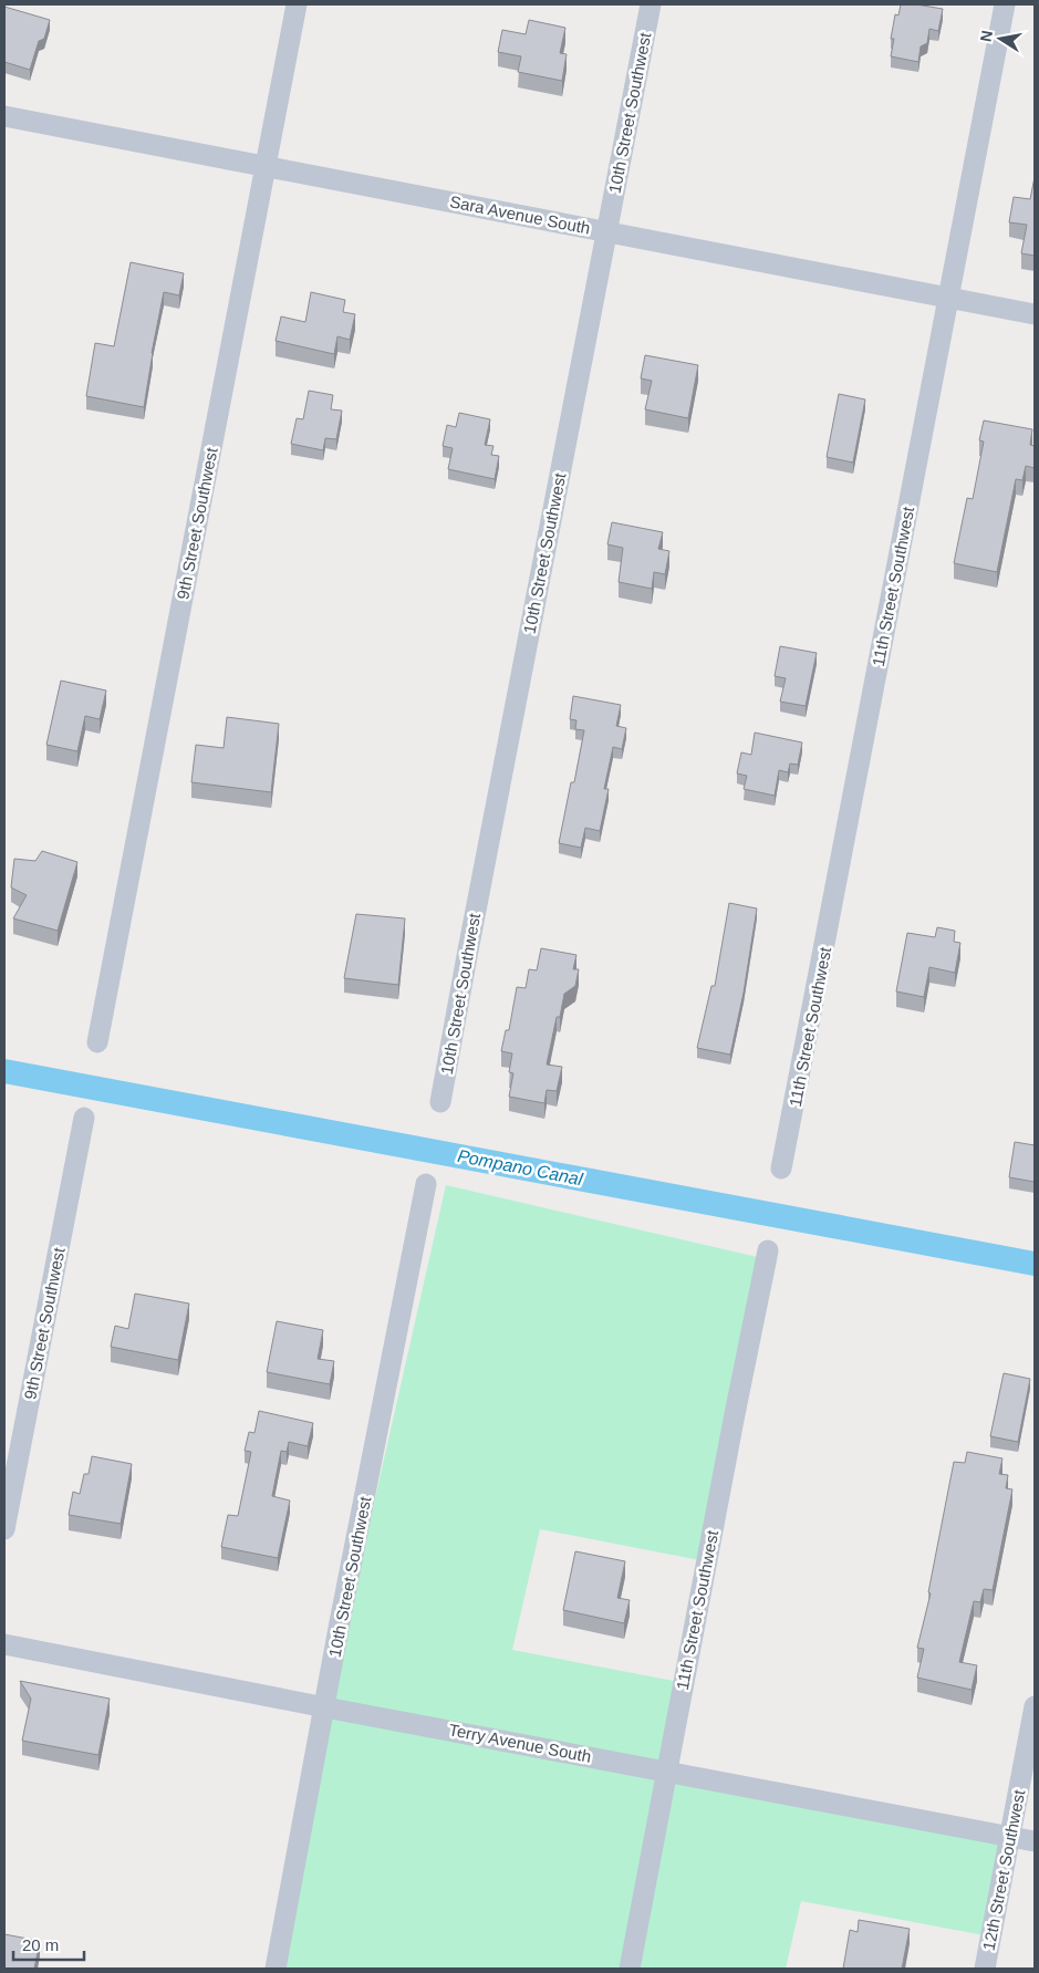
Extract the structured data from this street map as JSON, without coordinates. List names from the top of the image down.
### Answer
{
  "streets": {
    "street": [
      "10th Street Southwest",
      "Sara Avenue South",
      "9th Street Southwest",
      "11th Street Southwest",
      "Terry Avenue South",
      "12th Street Southwest"
    ]
  },
  "crossings": [
    ["10th Street Southwest", "Sara Avenue South"],
    ["10th Street Southwest", "Terry Avenue South"],
    ["Sara Avenue South", "9th Street Southwest"],
    ["Sara Avenue South", "11th Street Southwest"],
    ["11th Street Southwest", "Terry Avenue South"],
    ["Terry Avenue South", "12th Street Southwest"]
  ],
  "water": ["Pompano Canal"],
  "scale_bar": "20 m",
  "north": "left"
}
